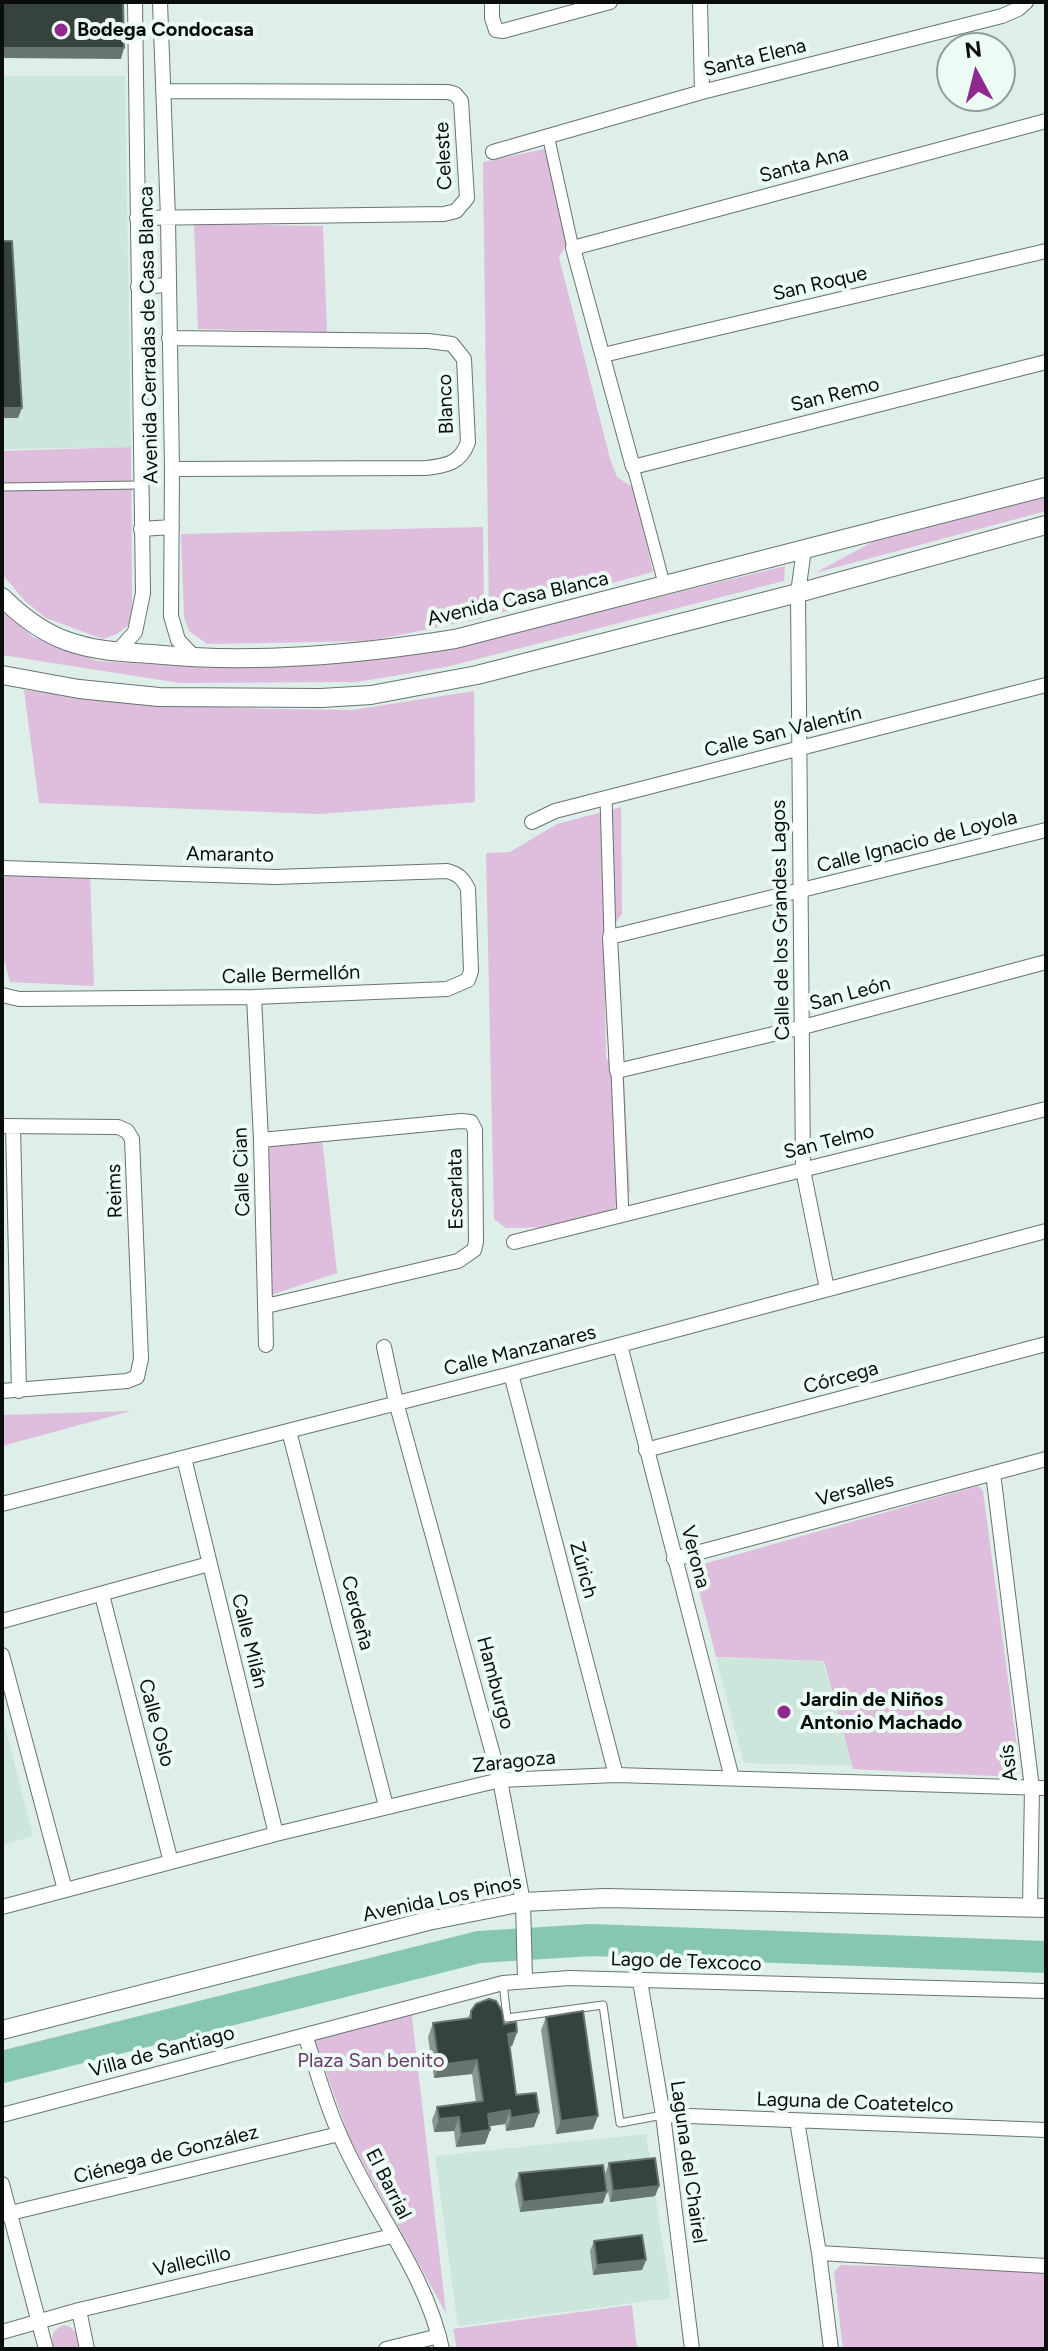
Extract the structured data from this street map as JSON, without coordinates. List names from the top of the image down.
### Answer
{
  "streets": {
    "street": [
      "Santa Elena",
      "Celeste",
      "Santa Ana",
      "San Roque",
      "Avenida Cerradas de Casa Blanca",
      "San Remo",
      "Blanco",
      "Avenida Casa Blanca",
      "Calle San Valentín",
      "Calle Ignacio de Loyola",
      "Amaranto",
      "Calle de los Grandes Lagos",
      "Calle Bermellón",
      "San León",
      "San Telmo",
      "Calle Cian",
      "Escarlata",
      "Reims",
      "Calle Manzanares",
      "Córcega",
      "Versalles",
      "Verona",
      "Zúrich",
      "Cerdeña",
      "Calle Milán",
      "Hamburgo",
      "Calle Oslo",
      "Zaragoza",
      "Asís",
      "Avenida Los Pinos",
      "Lago de Texcoco",
      "Villa de Santiago",
      "Laguna de Coatetelco",
      "Ciénega de González",
      "Laguna del Chairel",
      "El Barrial",
      "Vallecillo"
    ]
  },
  "crossings": [
    ["Celeste", "Avenida Cerradas de Casa Blanca"],
    ["Avenida Cerradas de Casa Blanca", "Blanco"],
    ["Avenida Cerradas de Casa Blanca", "Avenida Casa Blanca"],
    ["Avenida Casa Blanca", "Calle de los Grandes Lagos"],
    ["Calle San Valentín", "Calle de los Grandes Lagos"],
    ["Calle Ignacio de Loyola", "Calle de los Grandes Lagos"],
    ["Amaranto", "Calle Bermellón"],
    ["Calle de los Grandes Lagos", "San León"],
    ["Calle de los Grandes Lagos", "San Telmo"],
    ["Calle de los Grandes Lagos", "Calle Manzanares"],
    ["Calle Bermellón", "Calle Cian"],
    ["Calle Cian", "Escarlata"],
    ["Calle Manzanares", "Verona"],
    ["Calle Manzanares", "Zúrich"],
    ["Calle Manzanares", "Cerdeña"],
    ["Calle Manzanares", "Calle Milán"],
    ["Calle Manzanares", "Hamburgo"],
    ["Córcega", "Verona"],
    ["Versalles", "Verona"],
    ["Versalles", "Asís"],
    ["Verona", "Zaragoza"],
    ["Zúrich", "Zaragoza"],
    ["Cerdeña", "Zaragoza"],
    ["Calle Milán", "Zaragoza"],
    ["Hamburgo", "Zaragoza"],
    ["Hamburgo", "Avenida Los Pinos"],
    ["Hamburgo", "Lago de Texcoco"],
    ["Calle Oslo", "Zaragoza"],
    ["Zaragoza", "Asís"],
    ["Asís", "Avenida Los Pinos"],
    ["Lago de Texcoco", "Villa de Santiago"],
    ["Lago de Texcoco", "Laguna del Chairel"],
    ["Villa de Santiago", "El Barrial"],
    ["Laguna de Coatetelco", "Laguna del Chairel"],
    ["Ciénega de González", "El Barrial"],
    ["El Barrial", "Vallecillo"]
  ],
  "parks": ["Plaza San benito"],
  "places": ["Bodega Condocasa", "Jardin de Niños Antonio Machado"],
  "north": "top"
}
